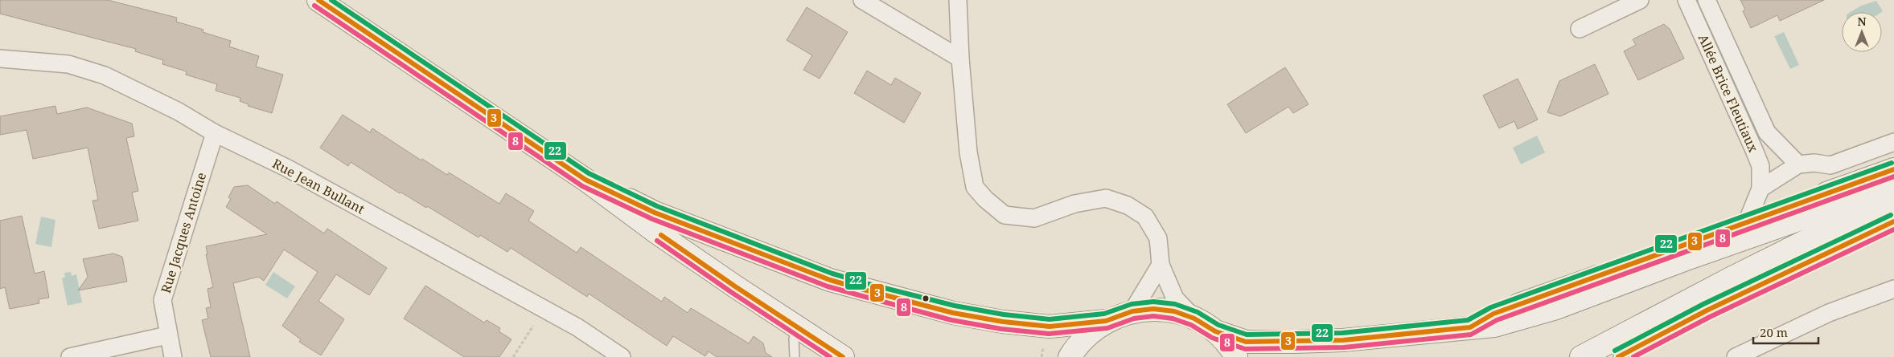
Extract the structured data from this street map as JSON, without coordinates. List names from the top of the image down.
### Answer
{
  "streets": {
    "street": ["Allée Brice Fleutiaux", "Rue Jean Bullant", "Rue Jacques Antoine"]
  },
  "crossings": [
    ["Rue Jean Bullant", "Rue Jacques Antoine"]
  ],
  "lines": ["transit line 3", "transit line 22", "transit line 8"],
  "scale_bar": "20 m",
  "north": "top"
}
